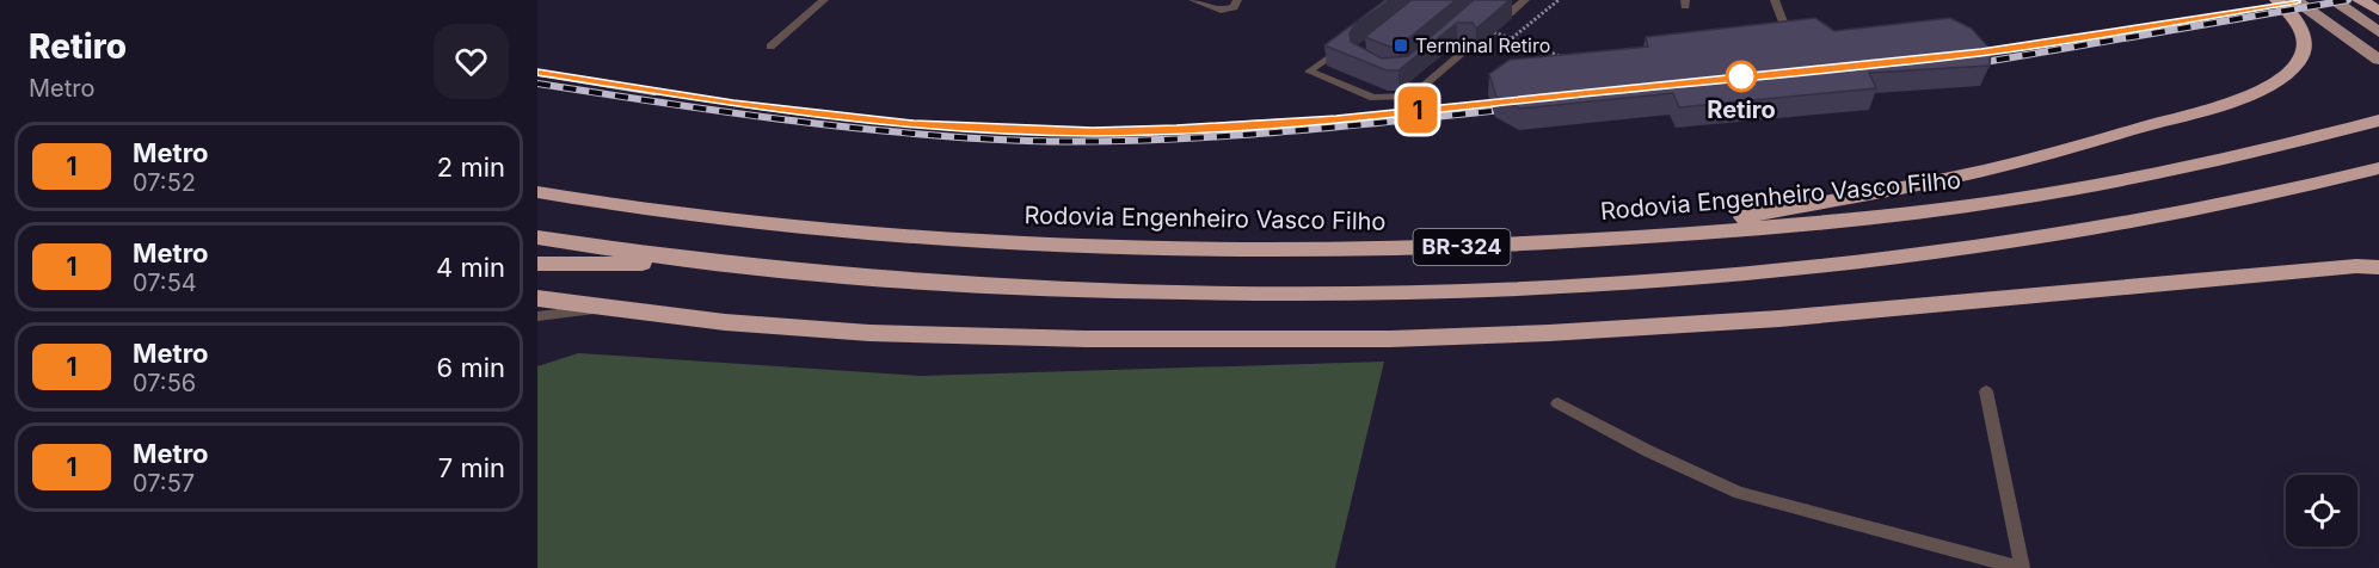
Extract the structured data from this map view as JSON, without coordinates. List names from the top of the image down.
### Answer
{
  "streets": {
    "highway": ["Rodovia Engenheiro Vasco Filho", "BR-324"]
  },
  "places": {
    "transit": ["Terminal Retiro"],
    "other": ["Retiro"]
  },
  "lines": ["metro line 1"],
  "page": {
    "heading": ["Retiro", "Metro"],
    "on_map": "1",
    "list": [
      {
        "mark": "1",
        "name": "Metro",
        "note": "07:52",
        "value": "2 min"
      },
      {
        "mark": "1",
        "name": "Metro",
        "note": "07:54",
        "value": "4 min"
      },
      {
        "mark": "1",
        "name": "Metro",
        "note": "07:56",
        "value": "6 min"
      },
      {
        "mark": "1",
        "name": "Metro",
        "note": "07:57",
        "value": "7 min"
      }
    ]
  }
}
